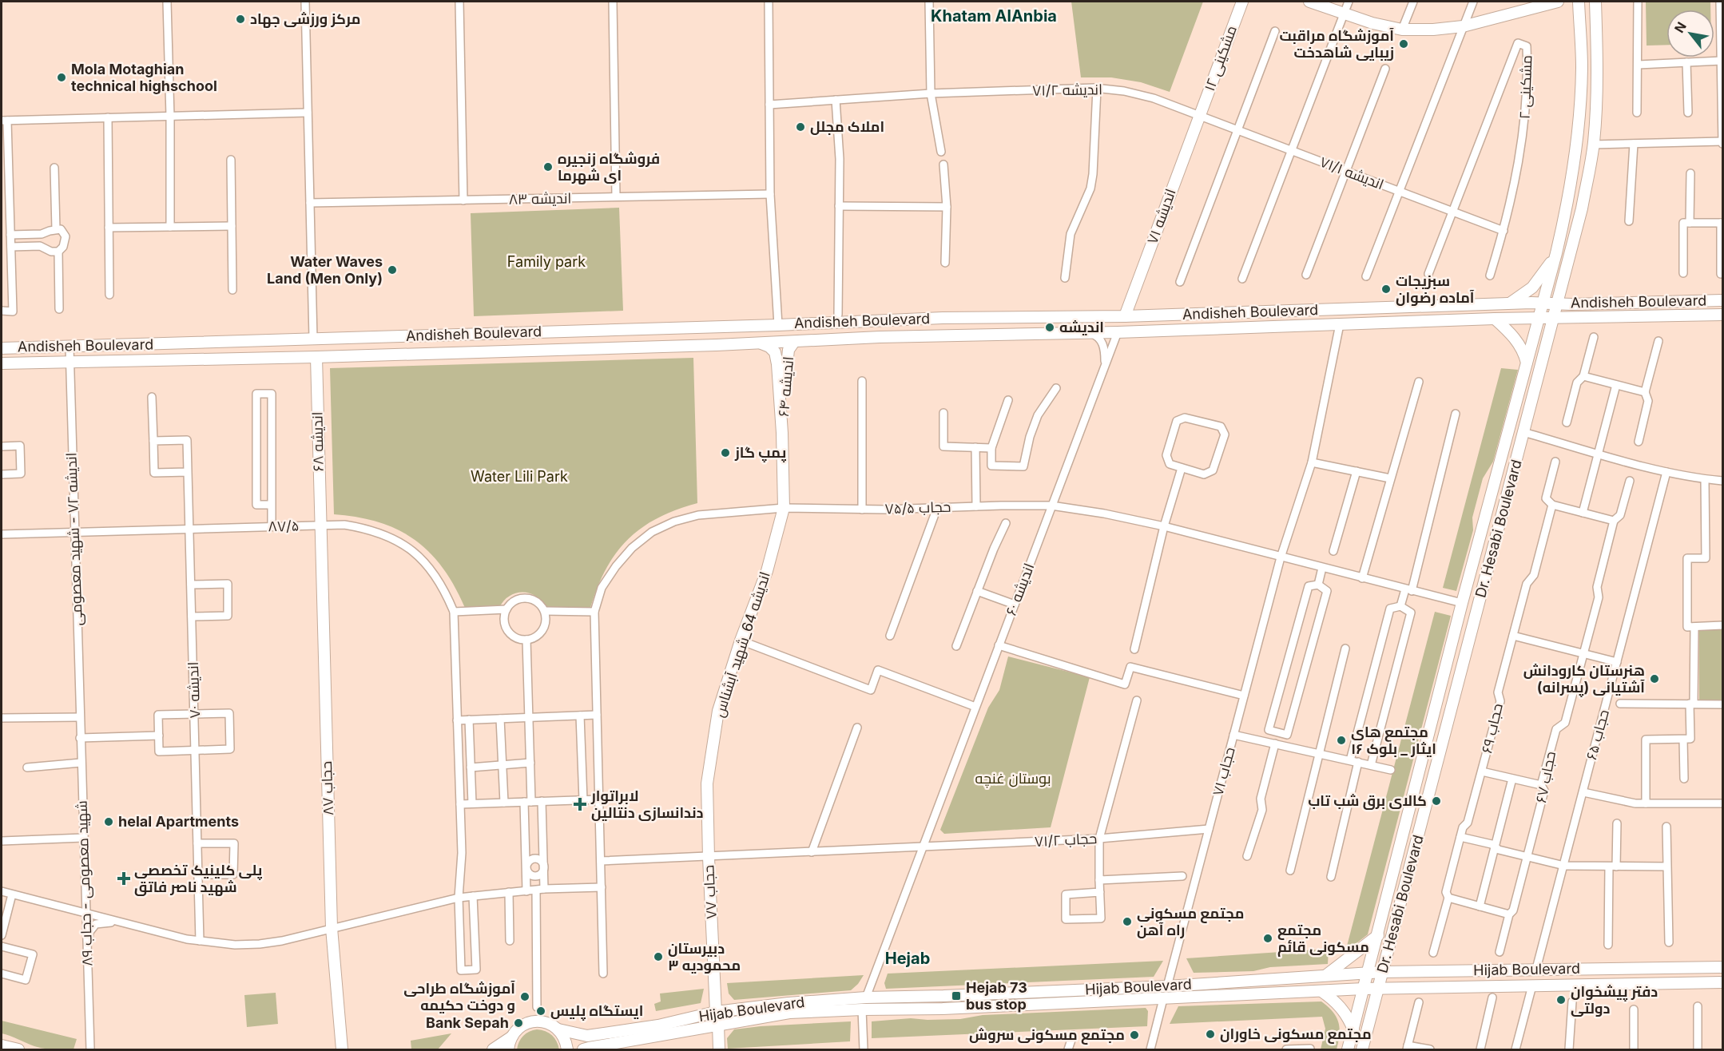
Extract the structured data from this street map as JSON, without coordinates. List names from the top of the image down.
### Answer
{
  "streets": {
    "main road": [
      "مشکینی ۱۲",
      "اندیشه ۷۱",
      "Andisheh Boulevard",
      "اندیشه ۶۴",
      "اندیشه ۶۸",
      "Dr. Hesabi Boulevard",
      "اندیشه 64_شهید آبشناس",
      "حجاب ۸۷",
      "حجاب ۷۷",
      "Hijab Boulevard"
    ],
    "street": [
      "مشکینی ۲",
      "اندیشه ۷۱/۲",
      "اندیشه ۷۱/۱",
      "اندیشه ۸۳",
      "حجاب ۷۵/۵",
      "۸۷/۵",
      "اندیشه ۷۲ - شهید معصومی",
      "اندیشه ۶۰",
      "اندیشه ۷۰",
      "حجاب ۶۹",
      "حجاب ۶۵",
      "حجاب ۷۱",
      "حجاب ۶۷",
      "حجاب ۷۱/۲",
      "شهید معصومی - حجاب ۸۹"
    ]
  },
  "crossings": [
    ["مشکینی ۱۲", "اندیشه ۷۱/۲"],
    ["مشکینی ۱۲", "اندیشه ۷۱/۱"],
    ["مشکینی ۱۲", "اندیشه ۷۱"],
    ["مشکینی ۲", "اندیشه ۷۱/۱"],
    ["اندیشه ۷۱/۲", "اندیشه ۷۱/۱"],
    ["اندیشه ۷۱/۲", "اندیشه ۷۱"],
    ["اندیشه ۷۱/۱", "اندیشه ۷۱"],
    ["اندیشه ۷۱", "Andisheh Boulevard"],
    ["Andisheh Boulevard", "اندیشه ۶۴"],
    ["Andisheh Boulevard", "اندیشه ۶۸"],
    ["Andisheh Boulevard", "Dr. Hesabi Boulevard"],
    ["Andisheh Boulevard", "اندیشه ۷۲ - شهید معصومی"],
    ["Andisheh Boulevard", "اندیشه ۶۰"],
    ["Andisheh Boulevard", "حجاب ۷۱"],
    ["اندیشه ۶۴", "اندیشه 64_شهید آبشناس"],
    ["اندیشه ۶۸", "۸۷/۵"],
    ["اندیشه ۶۸", "حجاب ۸۷"],
    ["حجاب ۷۵/۵", "Dr. Hesabi Boulevard"],
    ["حجاب ۷۵/۵", "اندیشه ۶۰"],
    ["حجاب ۷۵/۵", "اندیشه 64_شهید آبشناس"],
    ["حجاب ۷۵/۵", "حجاب ۷۱"],
    ["حجاب ۷۵/۵", "حجاب ۷۱/۲"],
    ["۸۷/۵", "اندیشه ۷۲ - شهید معصومی"],
    ["۸۷/۵", "اندیشه ۷۰"],
    ["۸۷/۵", "حجاب ۸۷"],
    ["Dr. Hesabi Boulevard", "Hijab Boulevard"],
    ["اندیشه ۷۲ - شهید معصومی", "شهید معصومی - حجاب ۸۹"],
    ["اندیشه ۶۰", "حجاب ۷۱/۲"],
    ["اندیشه ۶۰", "Hijab Boulevard"],
    ["اندیشه 64_شهید آبشناس", "حجاب ۷۱/۲"],
    ["اندیشه 64_شهید آبشناس", "حجاب ۷۷"],
    ["حجاب ۶۵", "Hijab Boulevard"],
    ["حجاب ۷۱", "حجاب ۷۱/۲"],
    ["حجاب ۷۱", "Hijab Boulevard"],
    ["حجاب ۷۱/۲", "حجاب ۷۷"],
    ["حجاب ۷۷", "Hijab Boulevard"]
  ],
  "districts": ["Khatam AlAnbia", "Hejab"],
  "parks": ["Family park", "Water Lili Park", "بوستان غنچه"],
  "places": {
    "other": [
      "مرکز ورزشی جهاد",
      "آموزشگاه مراقبت زیبایی شاهدخت",
      "Mola Motaghian technical highschool",
      "املاک مجلل",
      "فروشگاه زنجیره ای شهرما",
      "Water Waves Land (Men Only)",
      "سبزیجات آماده رضوان",
      "اندیشه",
      "پمپ گاز",
      "هنرستان کارودانش آشتیانی (پسرانه)",
      "مجتمع های ایثار _ بلوک ۱۶",
      "کالای برق شب تاب",
      "helal Apartments",
      "مجتمع مسکونی راه آهن",
      "مجتمع مسکونی قائم",
      "دبیرستان محمودیه ۳",
      "آموزشگاه طراحی و دوخت حکیمه",
      "دفتر پیشخوان دولتی",
      "ایستگاه پلیس",
      "Bank Sepah",
      "مجتمع مسکونی خاوران",
      "مجتمع مسکونی سروش"
    ],
    "health": ["لابراتوار دندانسازی دنتالین", "پلی کلینیک تخصصی شهید ناصر فاتق"],
    "transit": ["Hejab 73 bus stop"]
  },
  "north": "top left"
}
